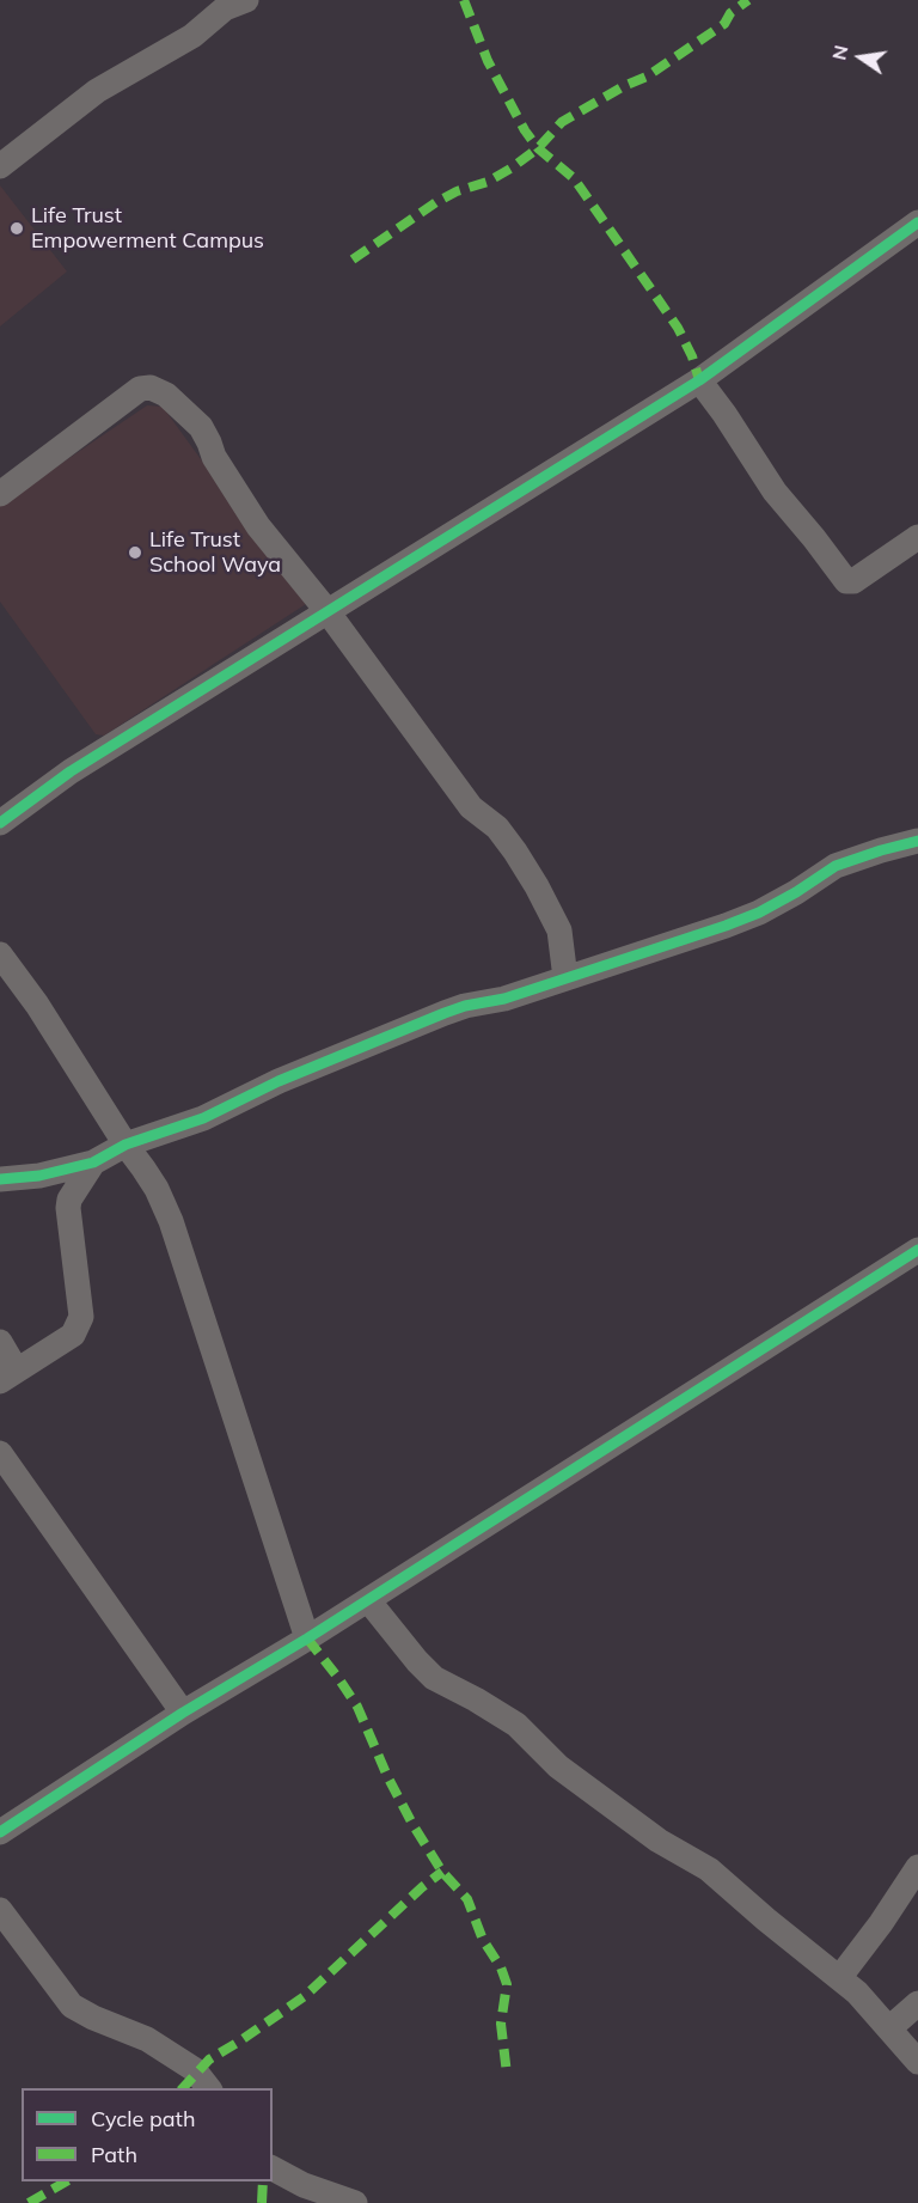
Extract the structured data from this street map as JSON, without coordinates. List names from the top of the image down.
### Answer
{
  "places": ["Life Trust Empowerment Campus", "Life Trust School Waya"],
  "legend": ["Cycle path", "Path"],
  "north": "left"
}
